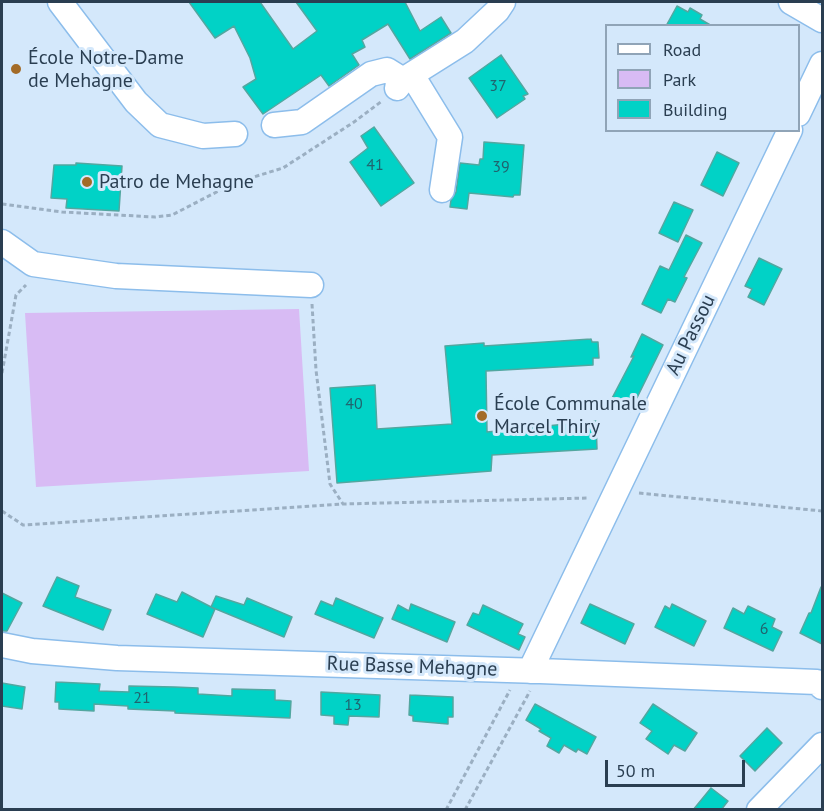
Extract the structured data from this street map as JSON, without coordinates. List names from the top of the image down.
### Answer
{
  "streets": {
    "street": ["Au Passou", "Rue Basse Mehagne"]
  },
  "crossings": [
    ["Au Passou", "Rue Basse Mehagne"]
  ],
  "places": ["École Notre-Dame de Mehagne", "Patro de Mehagne", "École Communale Marcel Thiry"],
  "house_numbers": [
    "37",
    "41",
    "39",
    "40",
    "6",
    "21",
    "13"
  ],
  "legend": ["Road", "Park", "Building"],
  "scale_bar": "50 m"
}
